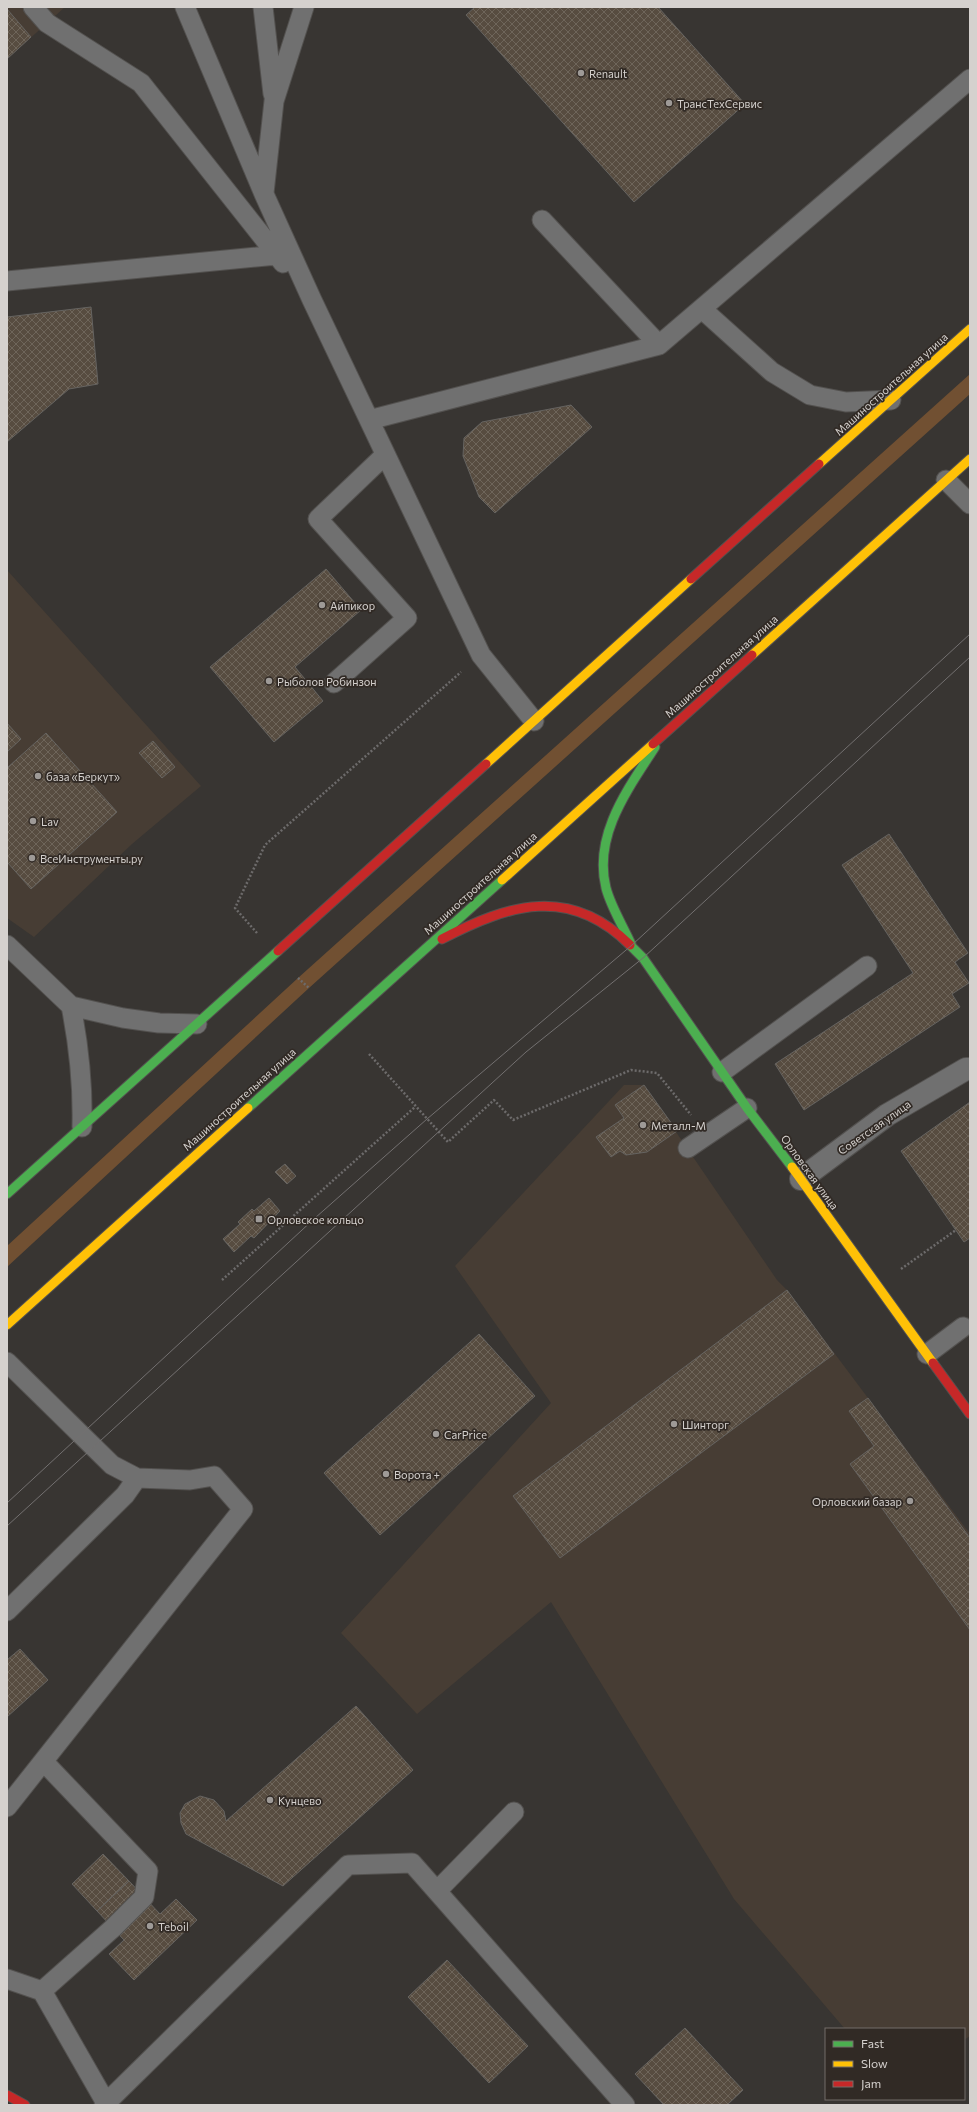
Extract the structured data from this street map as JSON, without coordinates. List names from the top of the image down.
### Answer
{
  "streets": {
    "main road": ["Машиностроительная улица", "Орловская улица"],
    "street": ["Советская улица"]
  },
  "crossings": [
    ["Советская улица", "Орловская улица"]
  ],
  "places": {
    "other": [
      "Renault",
      "ТрансТехСервис",
      "Айпикор",
      "Рыболов Робинзон",
      "база «Беркут»",
      "Lav",
      "ВсеИнструменты.ру",
      "Металл-М",
      "Шинторг",
      "CarPrice",
      "Ворота +",
      "Орловский базар",
      "Кунцево",
      "Teboil"
    ],
    "transit": ["Орловское кольцо"]
  },
  "legend": ["Fast", "Slow", "Jam"]
}
